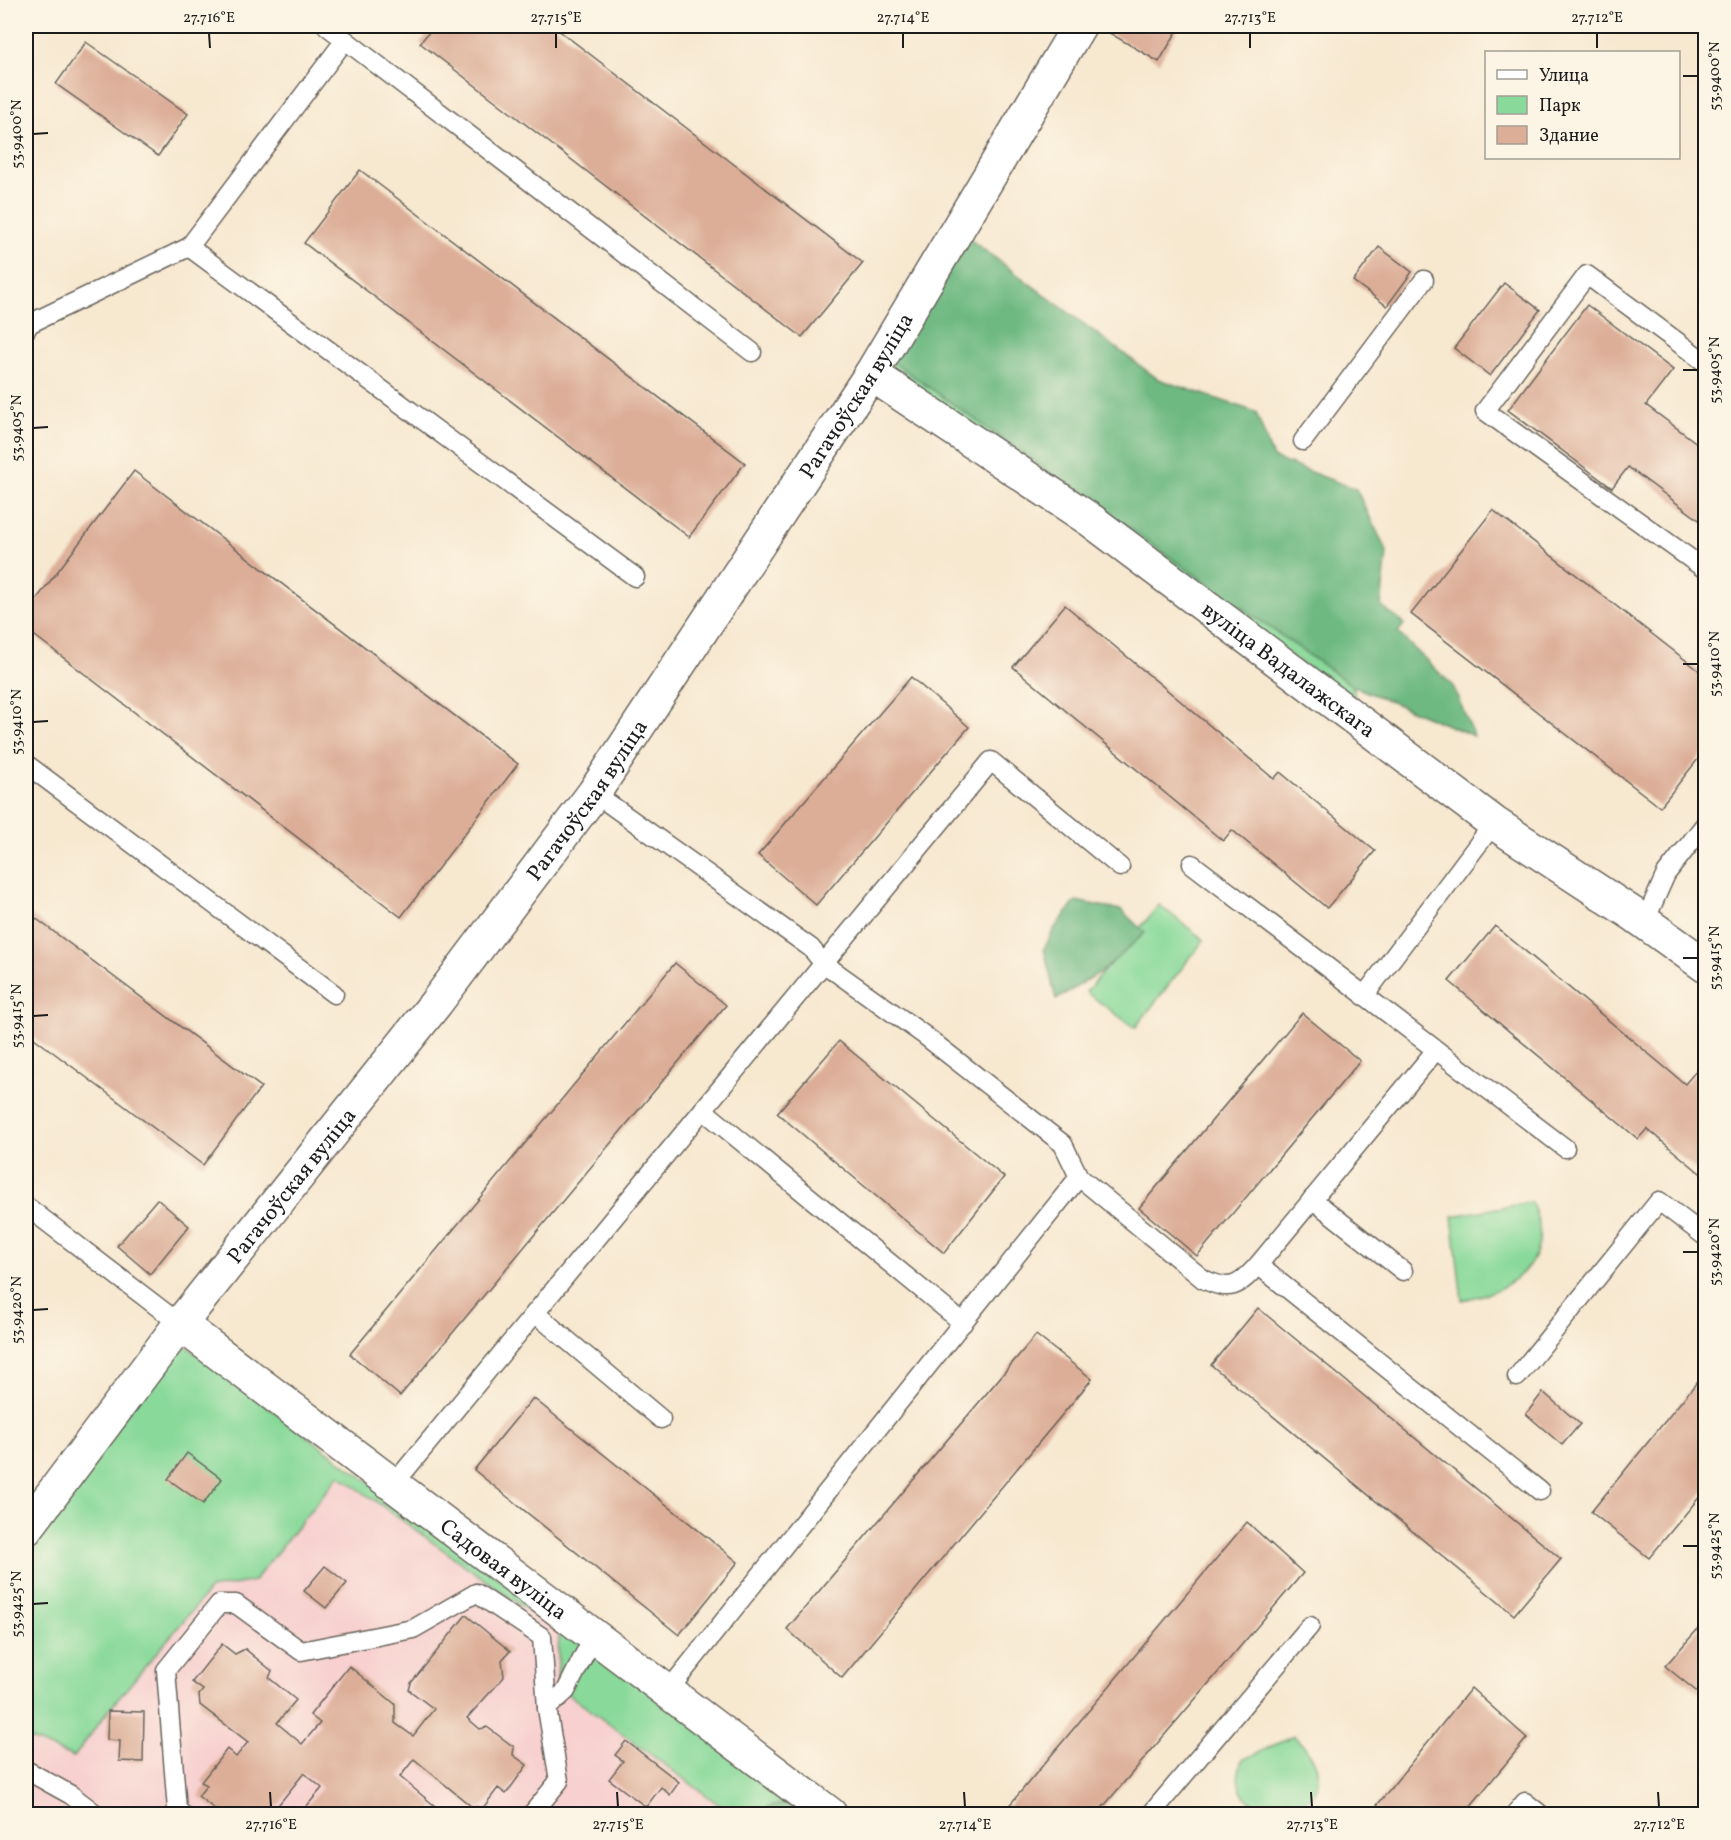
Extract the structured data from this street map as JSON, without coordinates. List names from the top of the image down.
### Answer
{
  "streets": {
    "street": ["Рагачоўская вуліца", "вуліца Вадалажскага", "Садовая вуліца"]
  },
  "crossings": [
    ["Рагачоўская вуліца", "вуліца Вадалажскага"],
    ["Рагачоўская вуліца", "Садовая вуліца"]
  ],
  "legend": ["Улица", "Парк", "Здание"],
  "coordinates": [
    "27.716°E",
    "27.715°E",
    "27.714°E",
    "27.713°E",
    "27.712°E",
    "53.9400°N",
    "53.9405°N",
    "53.9410°N",
    "53.9415°N",
    "53.9420°N",
    "53.9425°N"
  ]
}
